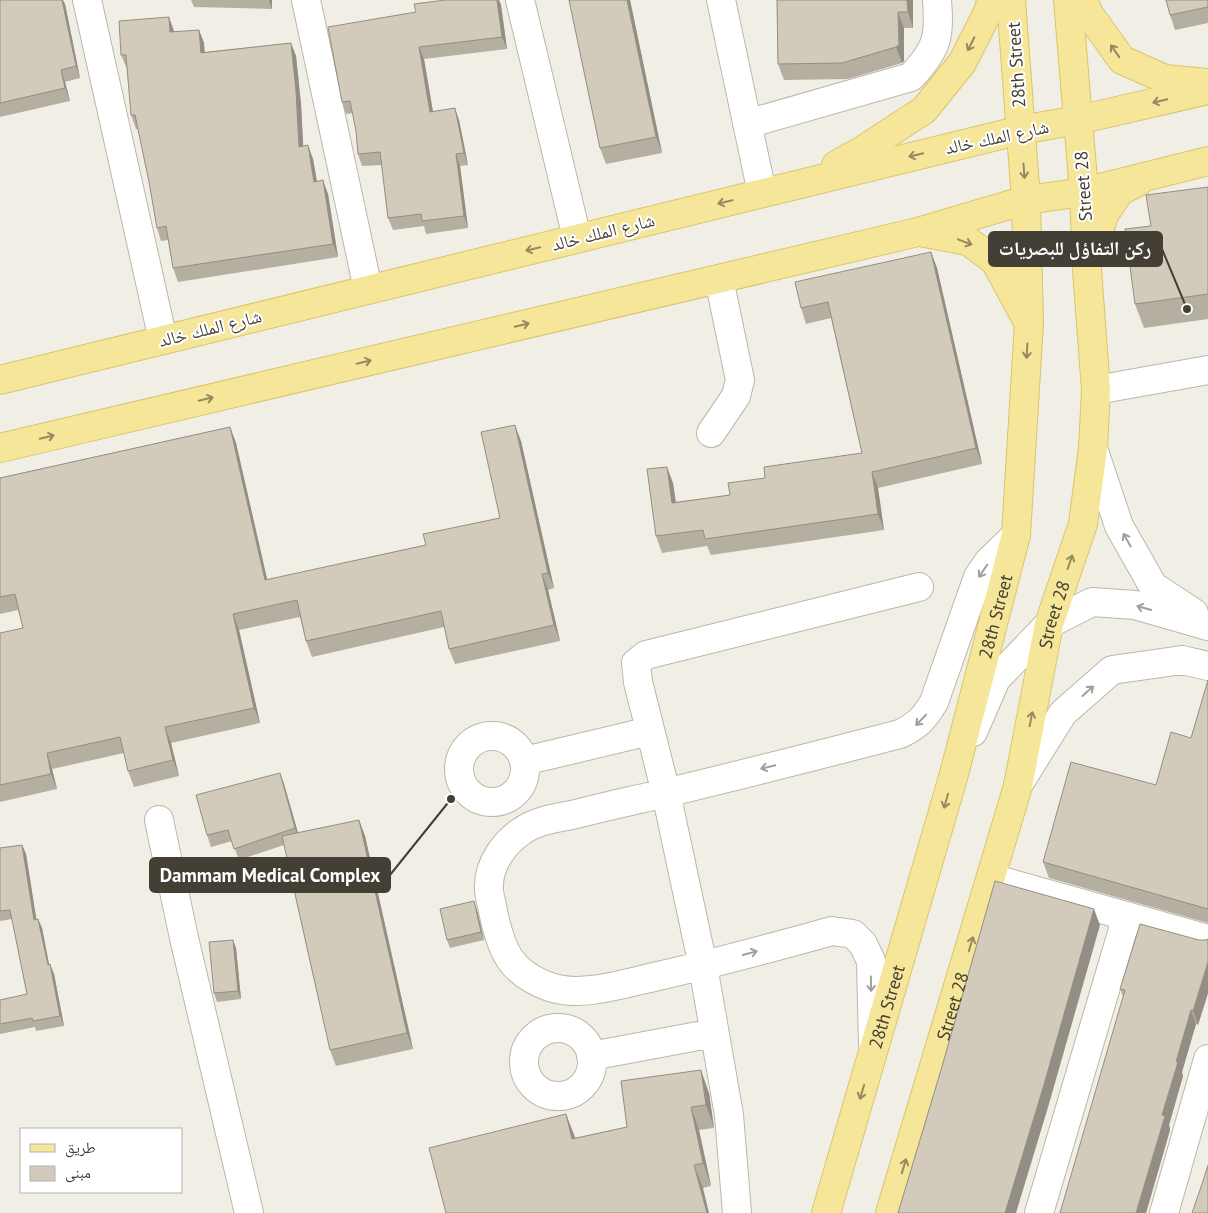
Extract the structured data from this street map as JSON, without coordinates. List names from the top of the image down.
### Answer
{
  "streets": {
    "main road": ["28th Street", "شارع الملك خالد", "Street 28"]
  },
  "crossings": [
    ["28th Street", "شارع الملك خالد"],
    ["شارع الملك خالد", "Street 28"]
  ],
  "one_way": ["28th Street", "Street 28"],
  "places": ["ركن التفاؤل للبصريات", "Dammam Medical Complex"],
  "legend": ["طريق", "مبنى"]
}
